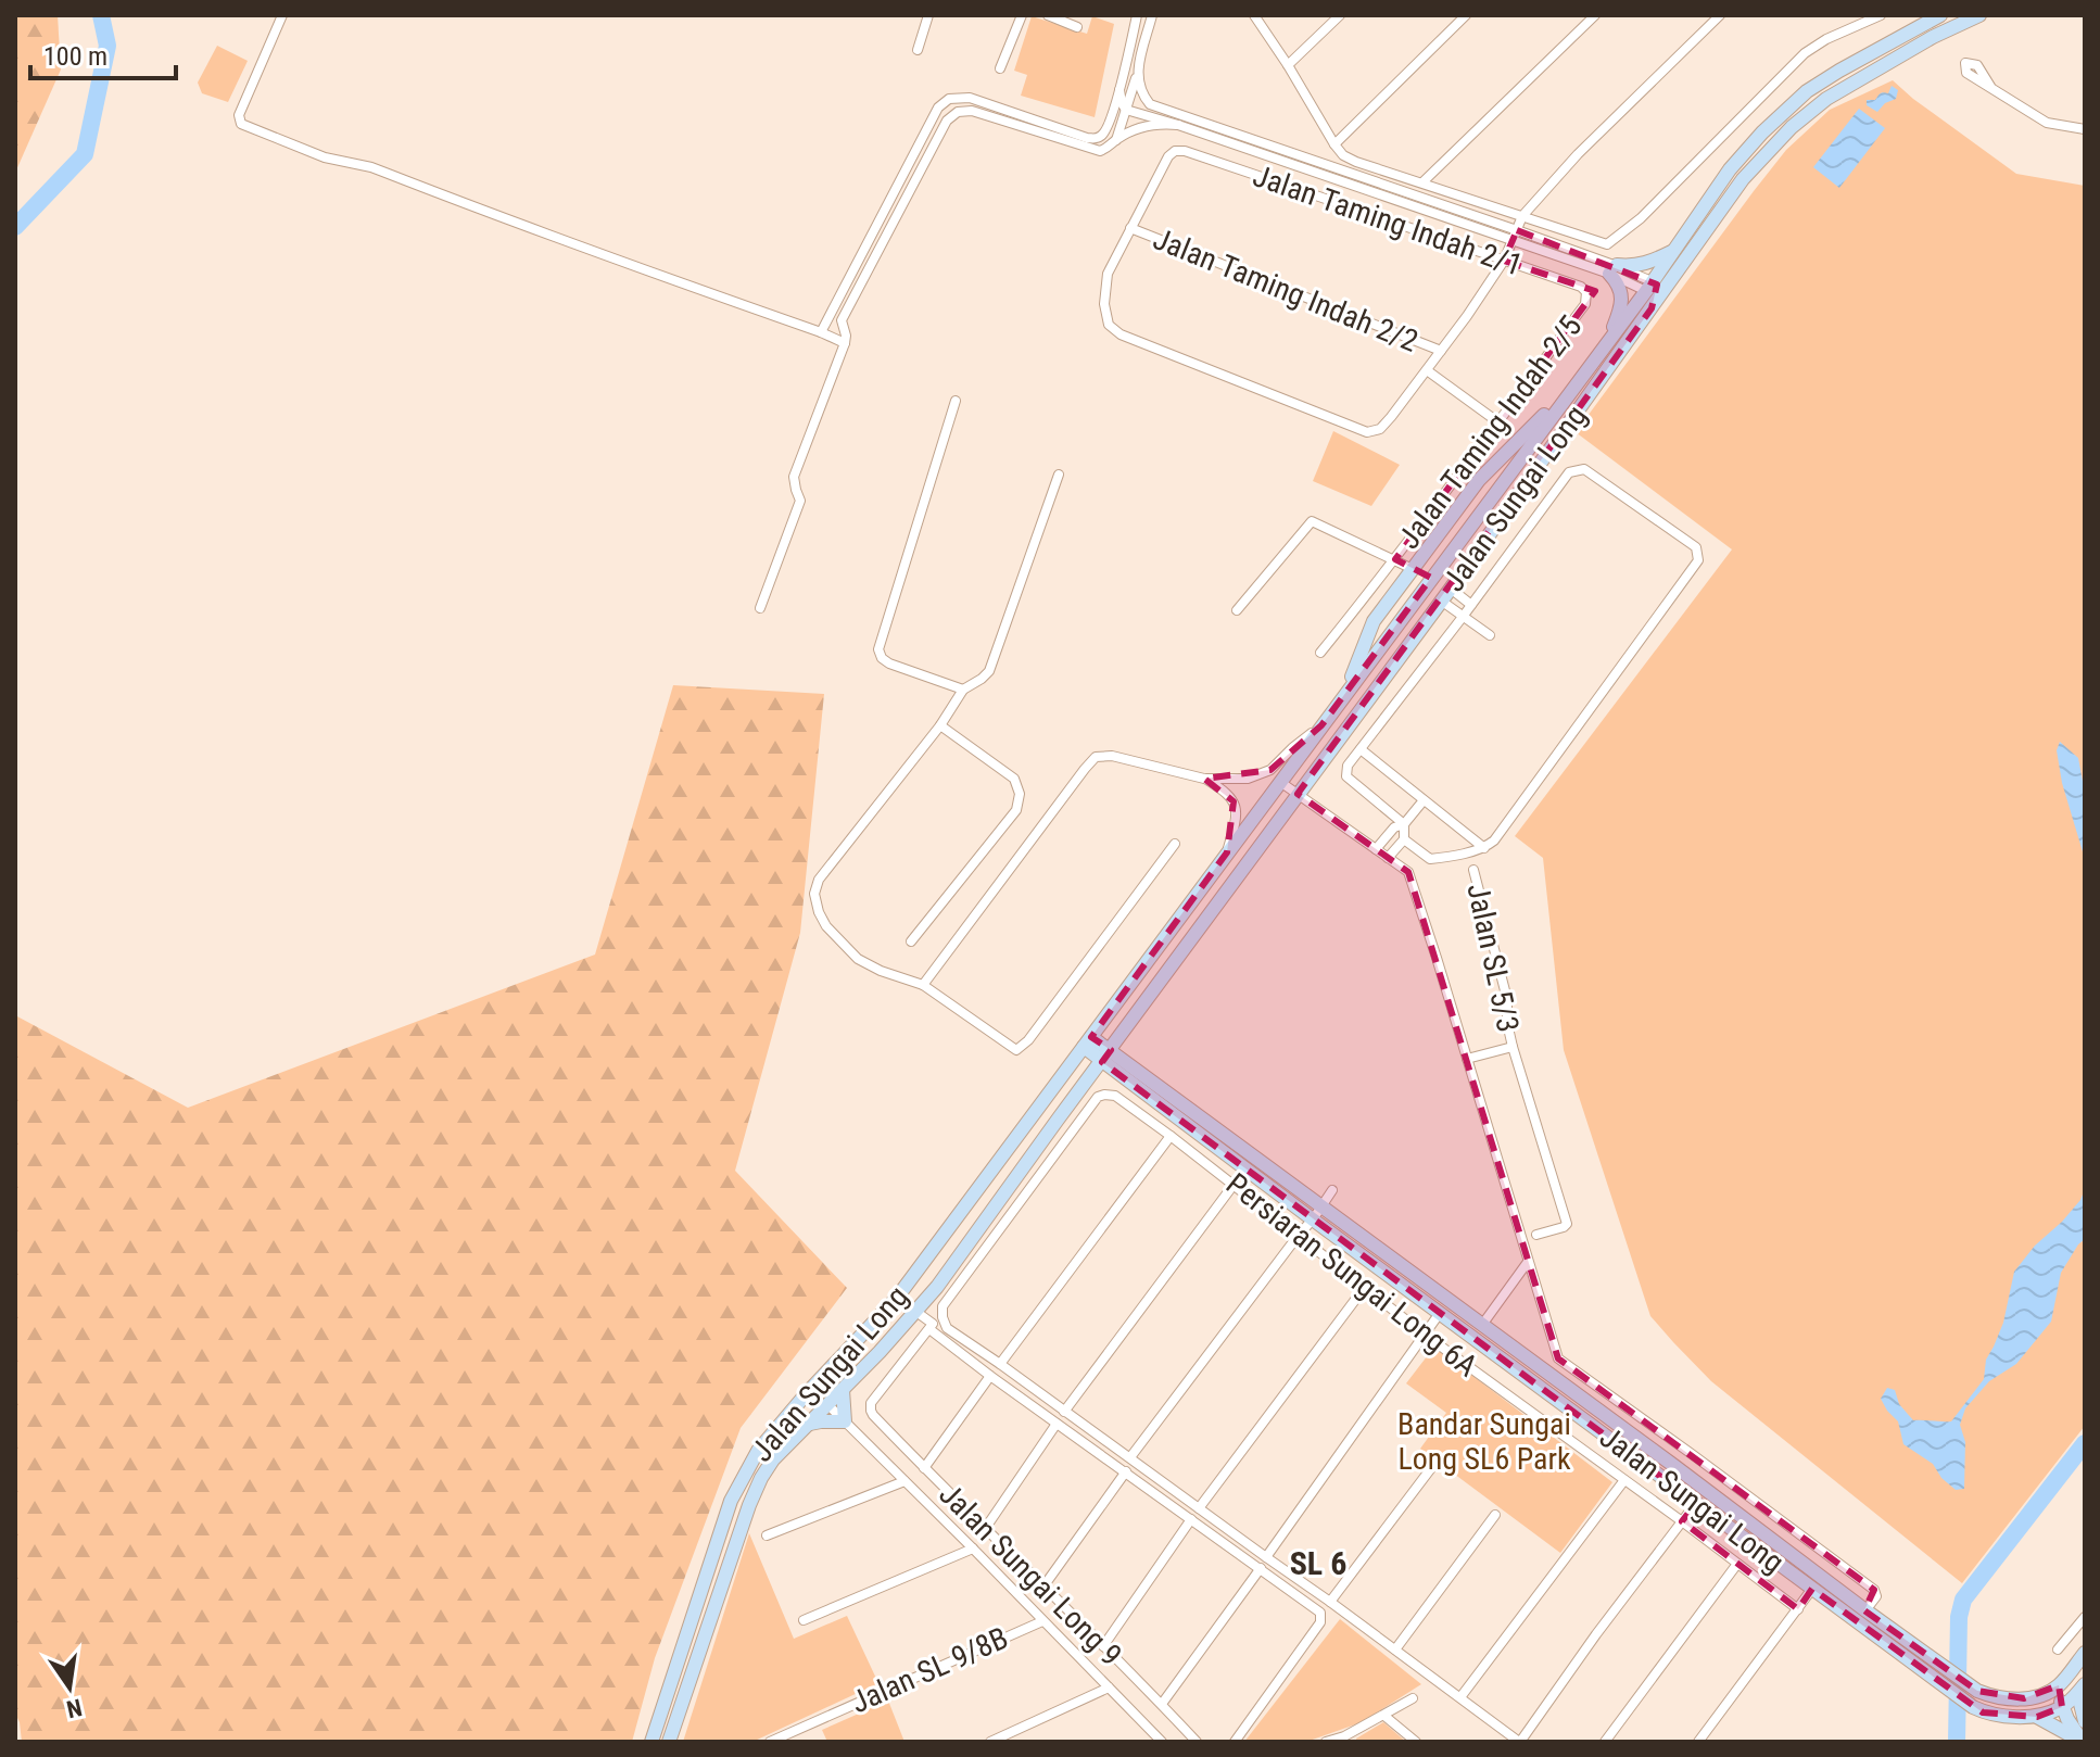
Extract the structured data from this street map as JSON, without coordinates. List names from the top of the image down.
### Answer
{
  "streets": {
    "street": [
      "Jalan Taming Indah 2/1",
      "Jalan Taming Indah 2/2",
      "Jalan Taming Indah 2/5",
      "Jalan Sungai Long",
      "Jalan SL 5/3",
      "Persiaran Sungai Long 6A",
      "Jalan Sungai Long 9",
      "Jalan SL 9/8B"
    ]
  },
  "crossings": [
    ["Jalan Taming Indah 2/1", "Jalan Taming Indah 2/2"],
    ["Jalan Taming Indah 2/1", "Jalan Taming Indah 2/5"]
  ],
  "districts": ["SL 6"],
  "parks": ["Bandar Sungai Long SL6 Park"],
  "scale_bar": "100 m",
  "north": "bottom"
}
